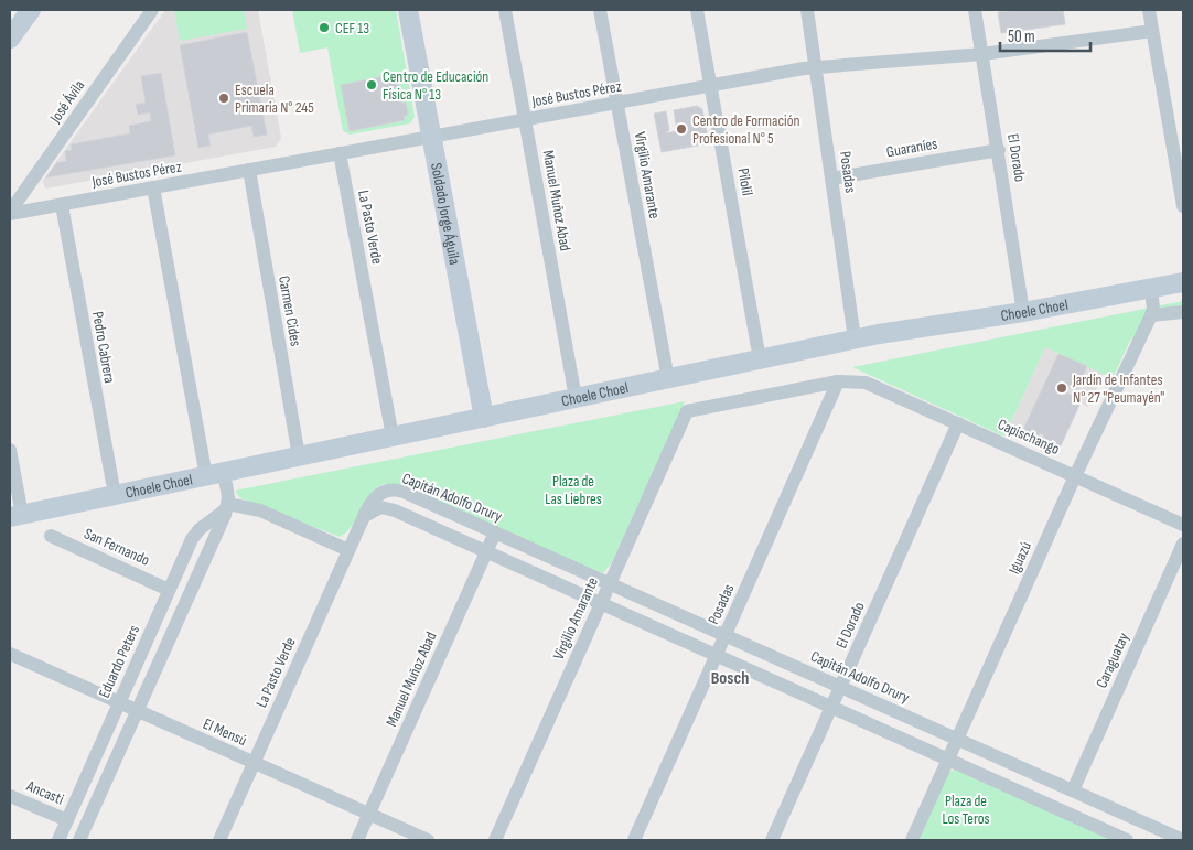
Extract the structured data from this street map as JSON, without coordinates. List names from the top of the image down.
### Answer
{
  "streets": {
    "street": [
      "José Bustos Pérez",
      "José Ávila",
      "Guaraníes",
      "El Dorado",
      "Posadas",
      "Virgilio Amarante",
      "Pilolil",
      "Manuel Muñoz Abad",
      "Soldado Jorge Águila",
      "La Pasto Verde",
      "Choele Choel",
      "Carmen Cides",
      "Pedro Cabrera",
      "Capischango",
      "Capitán Adolfo Drury",
      "San Fernando",
      "Iguazú",
      "Caraguatay",
      "Eduardo Peters",
      "El Mensú",
      "Ancasti"
    ]
  },
  "crossings": [
    ["José Bustos Pérez", "José Ávila"],
    ["José Bustos Pérez", "El Dorado"],
    ["José Bustos Pérez", "Posadas"],
    ["José Bustos Pérez", "Virgilio Amarante"],
    ["José Bustos Pérez", "Pilolil"],
    ["José Bustos Pérez", "Manuel Muñoz Abad"],
    ["José Bustos Pérez", "Soldado Jorge Águila"],
    ["José Bustos Pérez", "La Pasto Verde"],
    ["José Bustos Pérez", "Carmen Cides"],
    ["José Bustos Pérez", "Pedro Cabrera"],
    ["Guaraníes", "El Dorado"],
    ["Guaraníes", "Posadas"],
    ["El Dorado", "Choele Choel"],
    ["El Dorado", "Capischango"],
    ["El Dorado", "Capitán Adolfo Drury"],
    ["Posadas", "Virgilio Amarante"],
    ["Posadas", "Choele Choel"],
    ["Posadas", "Capischango"],
    ["Posadas", "Capitán Adolfo Drury"],
    ["Virgilio Amarante", "Choele Choel"],
    ["Virgilio Amarante", "Capischango"],
    ["Virgilio Amarante", "Capitán Adolfo Drury"],
    ["Pilolil", "Choele Choel"],
    ["Manuel Muñoz Abad", "Choele Choel"],
    ["Manuel Muñoz Abad", "Capitán Adolfo Drury"],
    ["Manuel Muñoz Abad", "El Mensú"],
    ["Soldado Jorge Águila", "Choele Choel"],
    ["La Pasto Verde", "Choele Choel"],
    ["La Pasto Verde", "Capitán Adolfo Drury"],
    ["La Pasto Verde", "El Mensú"],
    ["Choele Choel", "Carmen Cides"],
    ["Choele Choel", "Pedro Cabrera"],
    ["Choele Choel", "Iguazú"],
    ["Capischango", "Iguazú"],
    ["Capitán Adolfo Drury", "Iguazú"],
    ["Capitán Adolfo Drury", "Caraguatay"],
    ["San Fernando", "Eduardo Peters"],
    ["Eduardo Peters", "El Mensú"],
    ["Eduardo Peters", "Ancasti"]
  ],
  "districts": ["Bosch"],
  "parks": ["Plaza de Las Liebres", "Plaza de Los Teros"],
  "places": [
    "CEF 13",
    "Centro de Educación Física N° 13",
    "Escuela Primaria N° 245",
    "Centro de Formación Profesional N° 5",
    "Jardín de Infantes N° 27 \"Peumayén\""
  ],
  "scale_bar": "50 m"
}
